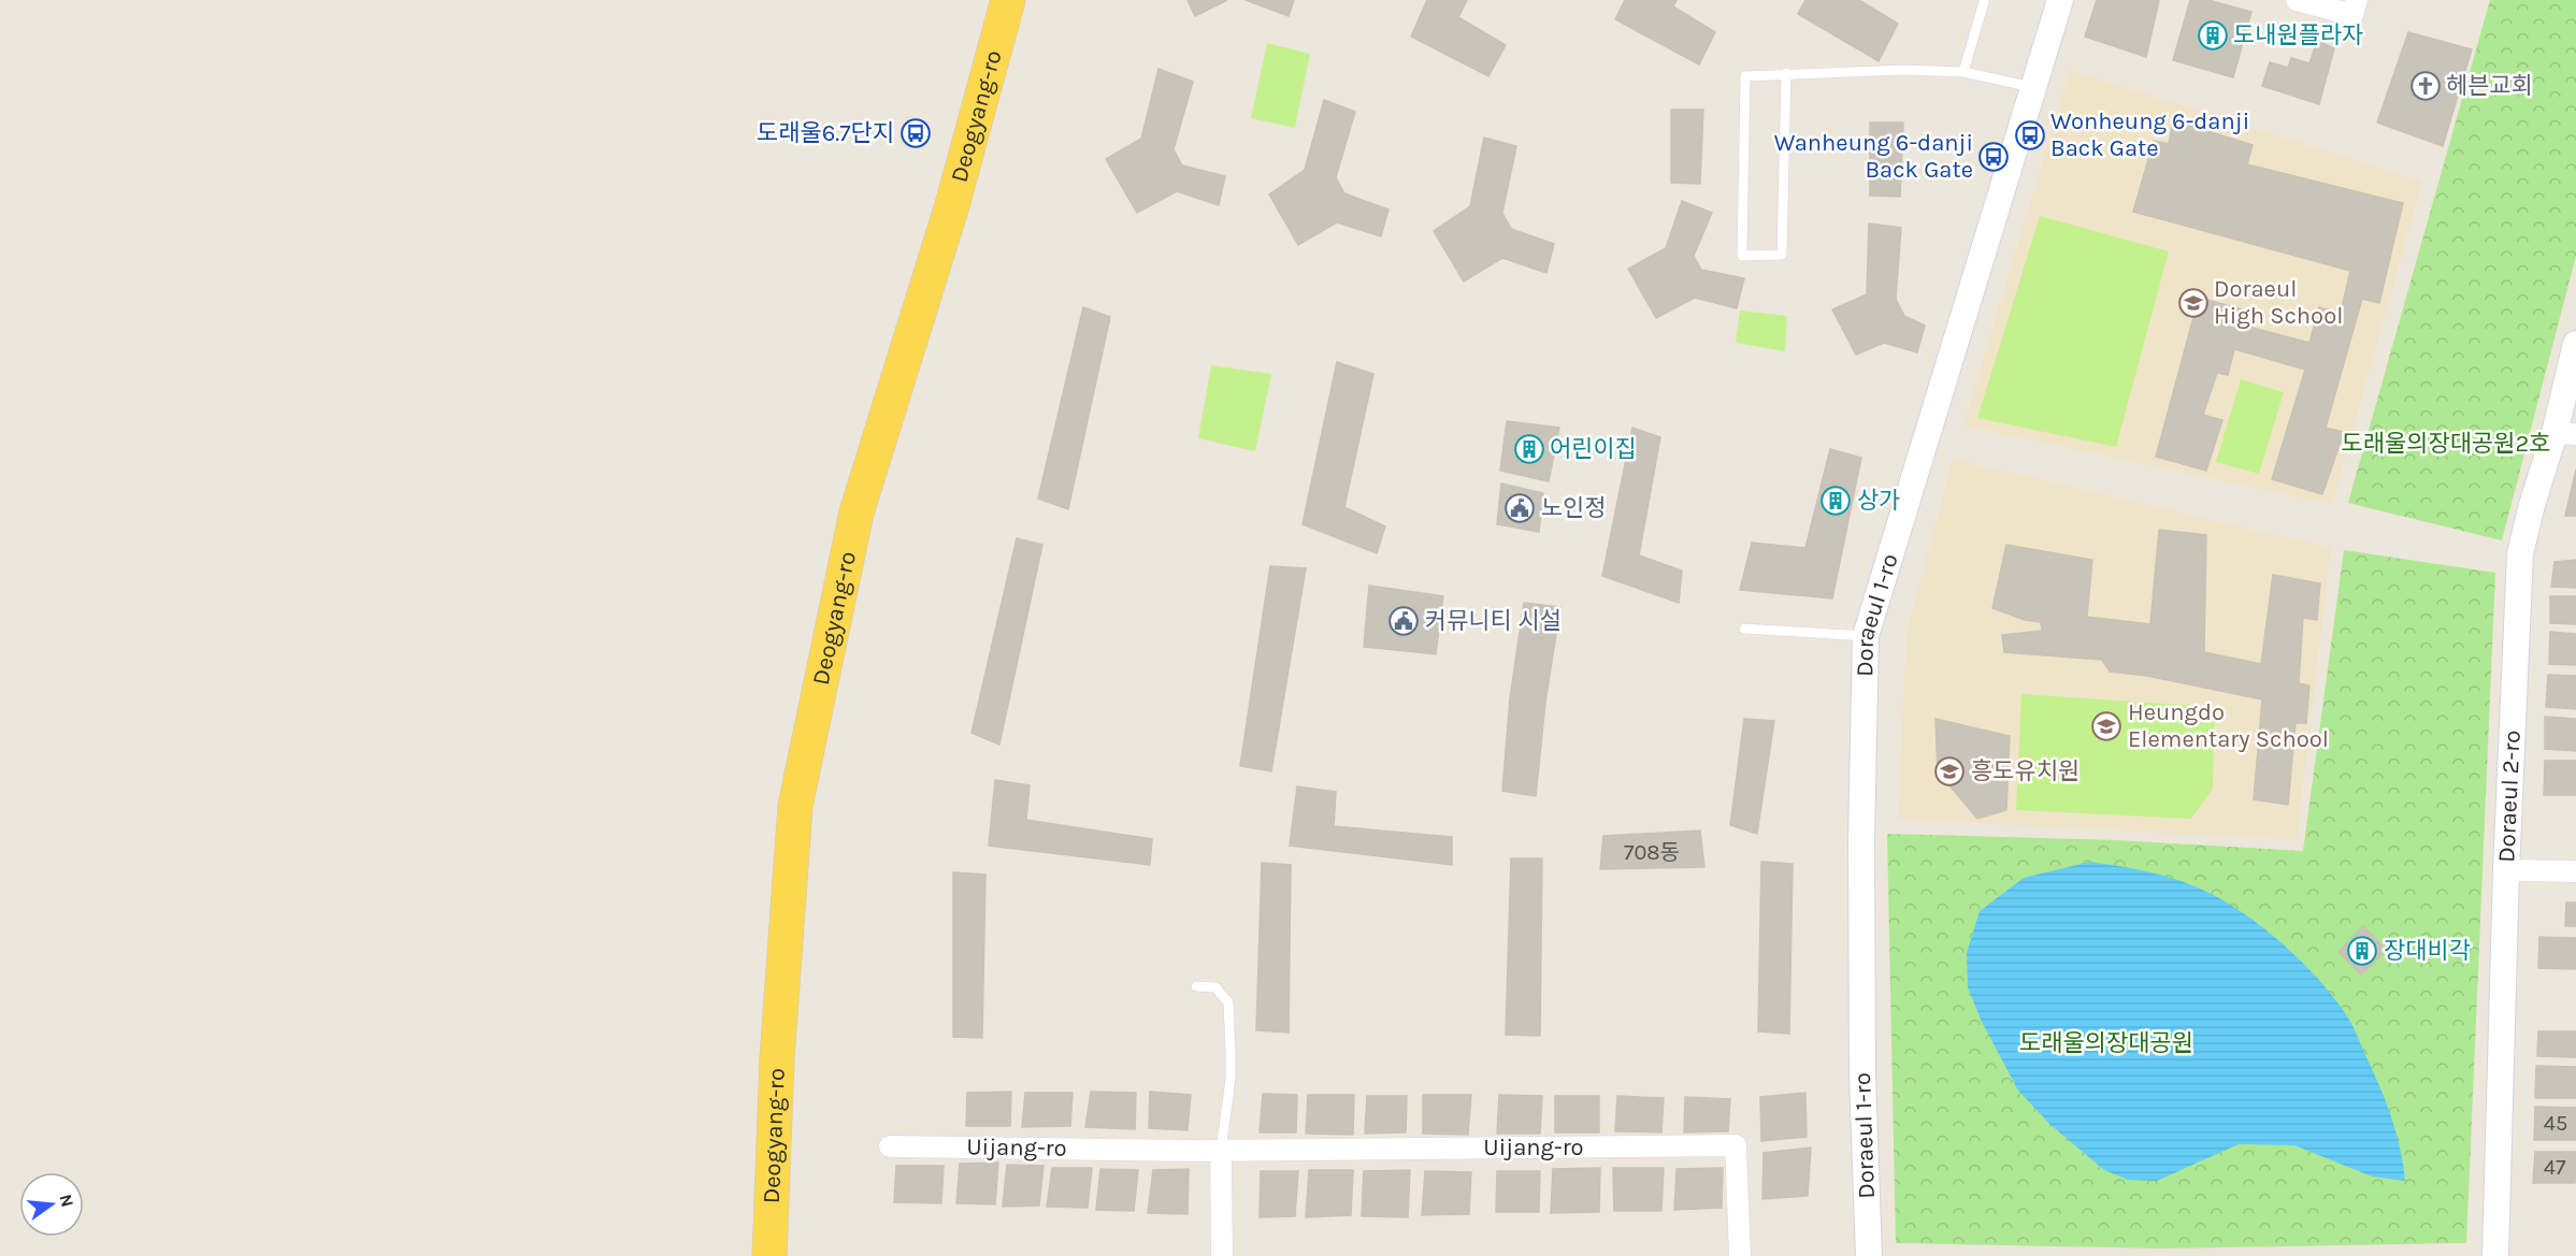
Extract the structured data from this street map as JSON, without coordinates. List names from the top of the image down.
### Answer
{
  "streets": {
    "main road": ["Deogyang-ro"],
    "street": ["Doraeul 1-ro", "Doraeul 2-ro", "Uijang-ro"]
  },
  "parks": ["도래울의장대공원2호", "도래울의장대공원"],
  "places": {
    "building": [
      "도내원플라자",
      "어린이집",
      "상가",
      "장대비각"
    ],
    "church": ["헤븐교회"],
    "bus stop": ["도래울6.7단지", "Wonheung 6-danji Back Gate", "Wanheung 6-danji Back Gate"],
    "school or university": ["Doraeul High School", "Heungdo Elementary School", "흥도유치원"],
    "public building": ["노인정", "커뮤니티 시설"]
  },
  "house_numbers": ["708동", "45", "47"],
  "north": "right"
}
